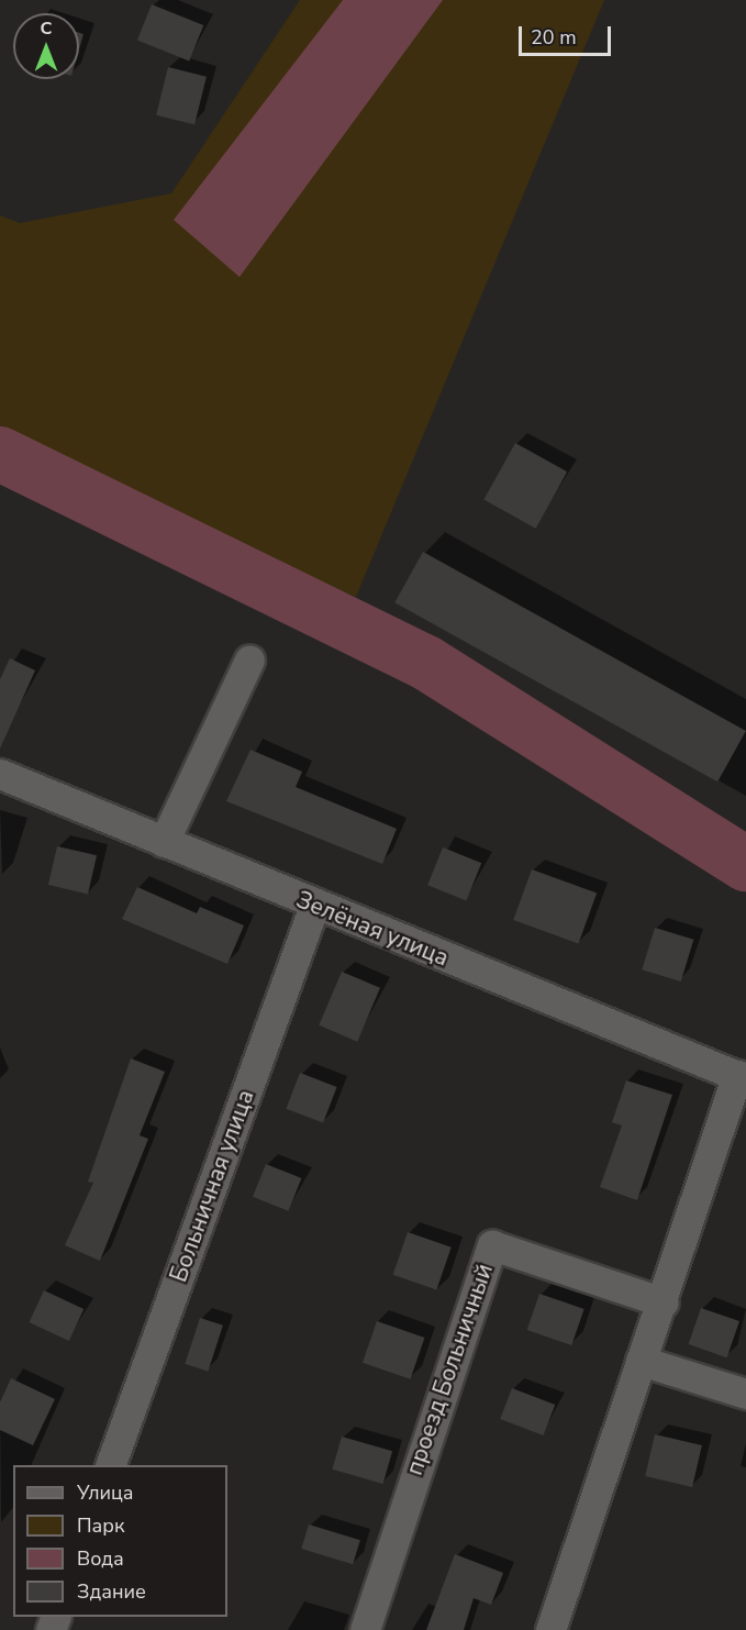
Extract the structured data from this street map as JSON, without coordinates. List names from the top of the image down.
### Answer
{
  "streets": {
    "street": ["Зелёная улица", "Больничная улица", "проезд Больничный"]
  },
  "crossings": [
    ["Зелёная улица", "Больничная улица"]
  ],
  "legend": [
    "Улица",
    "Парк",
    "Вода",
    "Здание"
  ],
  "scale_bar": "20 m",
  "north": "top"
}
